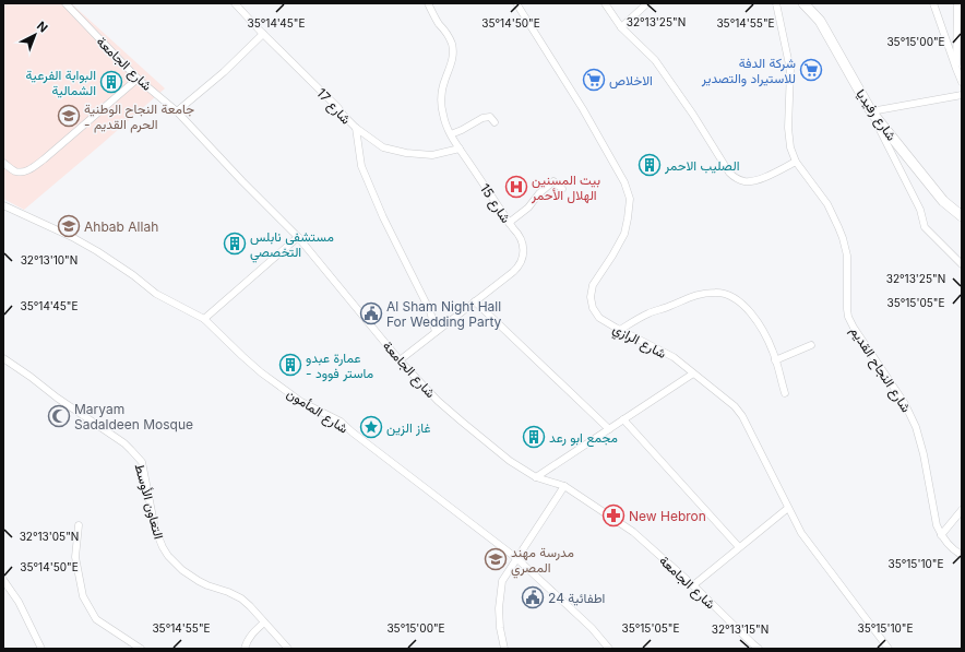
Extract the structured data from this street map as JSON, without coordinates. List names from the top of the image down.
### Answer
{
  "streets": {
    "main road": ["شارع رفيديا"],
    "street": [
      "شارع الجامعة",
      "شارع 17",
      "شارع 15",
      "شارع الرازي",
      "شارع النجاح القديم",
      "شارع المأمون",
      "التعاون الأوسط"
    ]
  },
  "crossings": [
    ["شارع الجامعة", "شارع 15"],
    ["شارع 17", "شارع 15"]
  ],
  "places": {
    "supermarket": ["شركة الدفة للاستيراد والتصدير", "الاخلاص"],
    "building": [
      "البوابة الفرعية الشمالية",
      "الصليب الاحمر",
      "مستشفى نابلس التخصصي",
      "عمارة عبدو - ماستر فوود",
      "مجمع ابو رعد"
    ],
    "school or university": ["جامعة النجاح الوطنية - الحرم القديم", "Ahbab Allah", "مدرسة مهند المصري"],
    "hospital": ["بيت المسنين الهلال الأحمر"],
    "public building": ["Al Sham Night Hall For Wedding Party", "اطفائية 24"],
    "mosque": ["Maryam Sadaldeen Mosque"],
    "place": ["غاز الزين"],
    "pharmacy": ["New Hebron"]
  },
  "north": "top right",
  "coordinates": [
    "32°13'25\"N",
    "35°14'45\"E",
    "35°14'50\"E",
    "35°14'55\"E",
    "35°15'00\"E",
    "32°13'10\"N",
    "35°15'05\"E",
    "32°13'05\"N",
    "35°15'10\"E",
    "32°13'15\"N"
  ]
}
